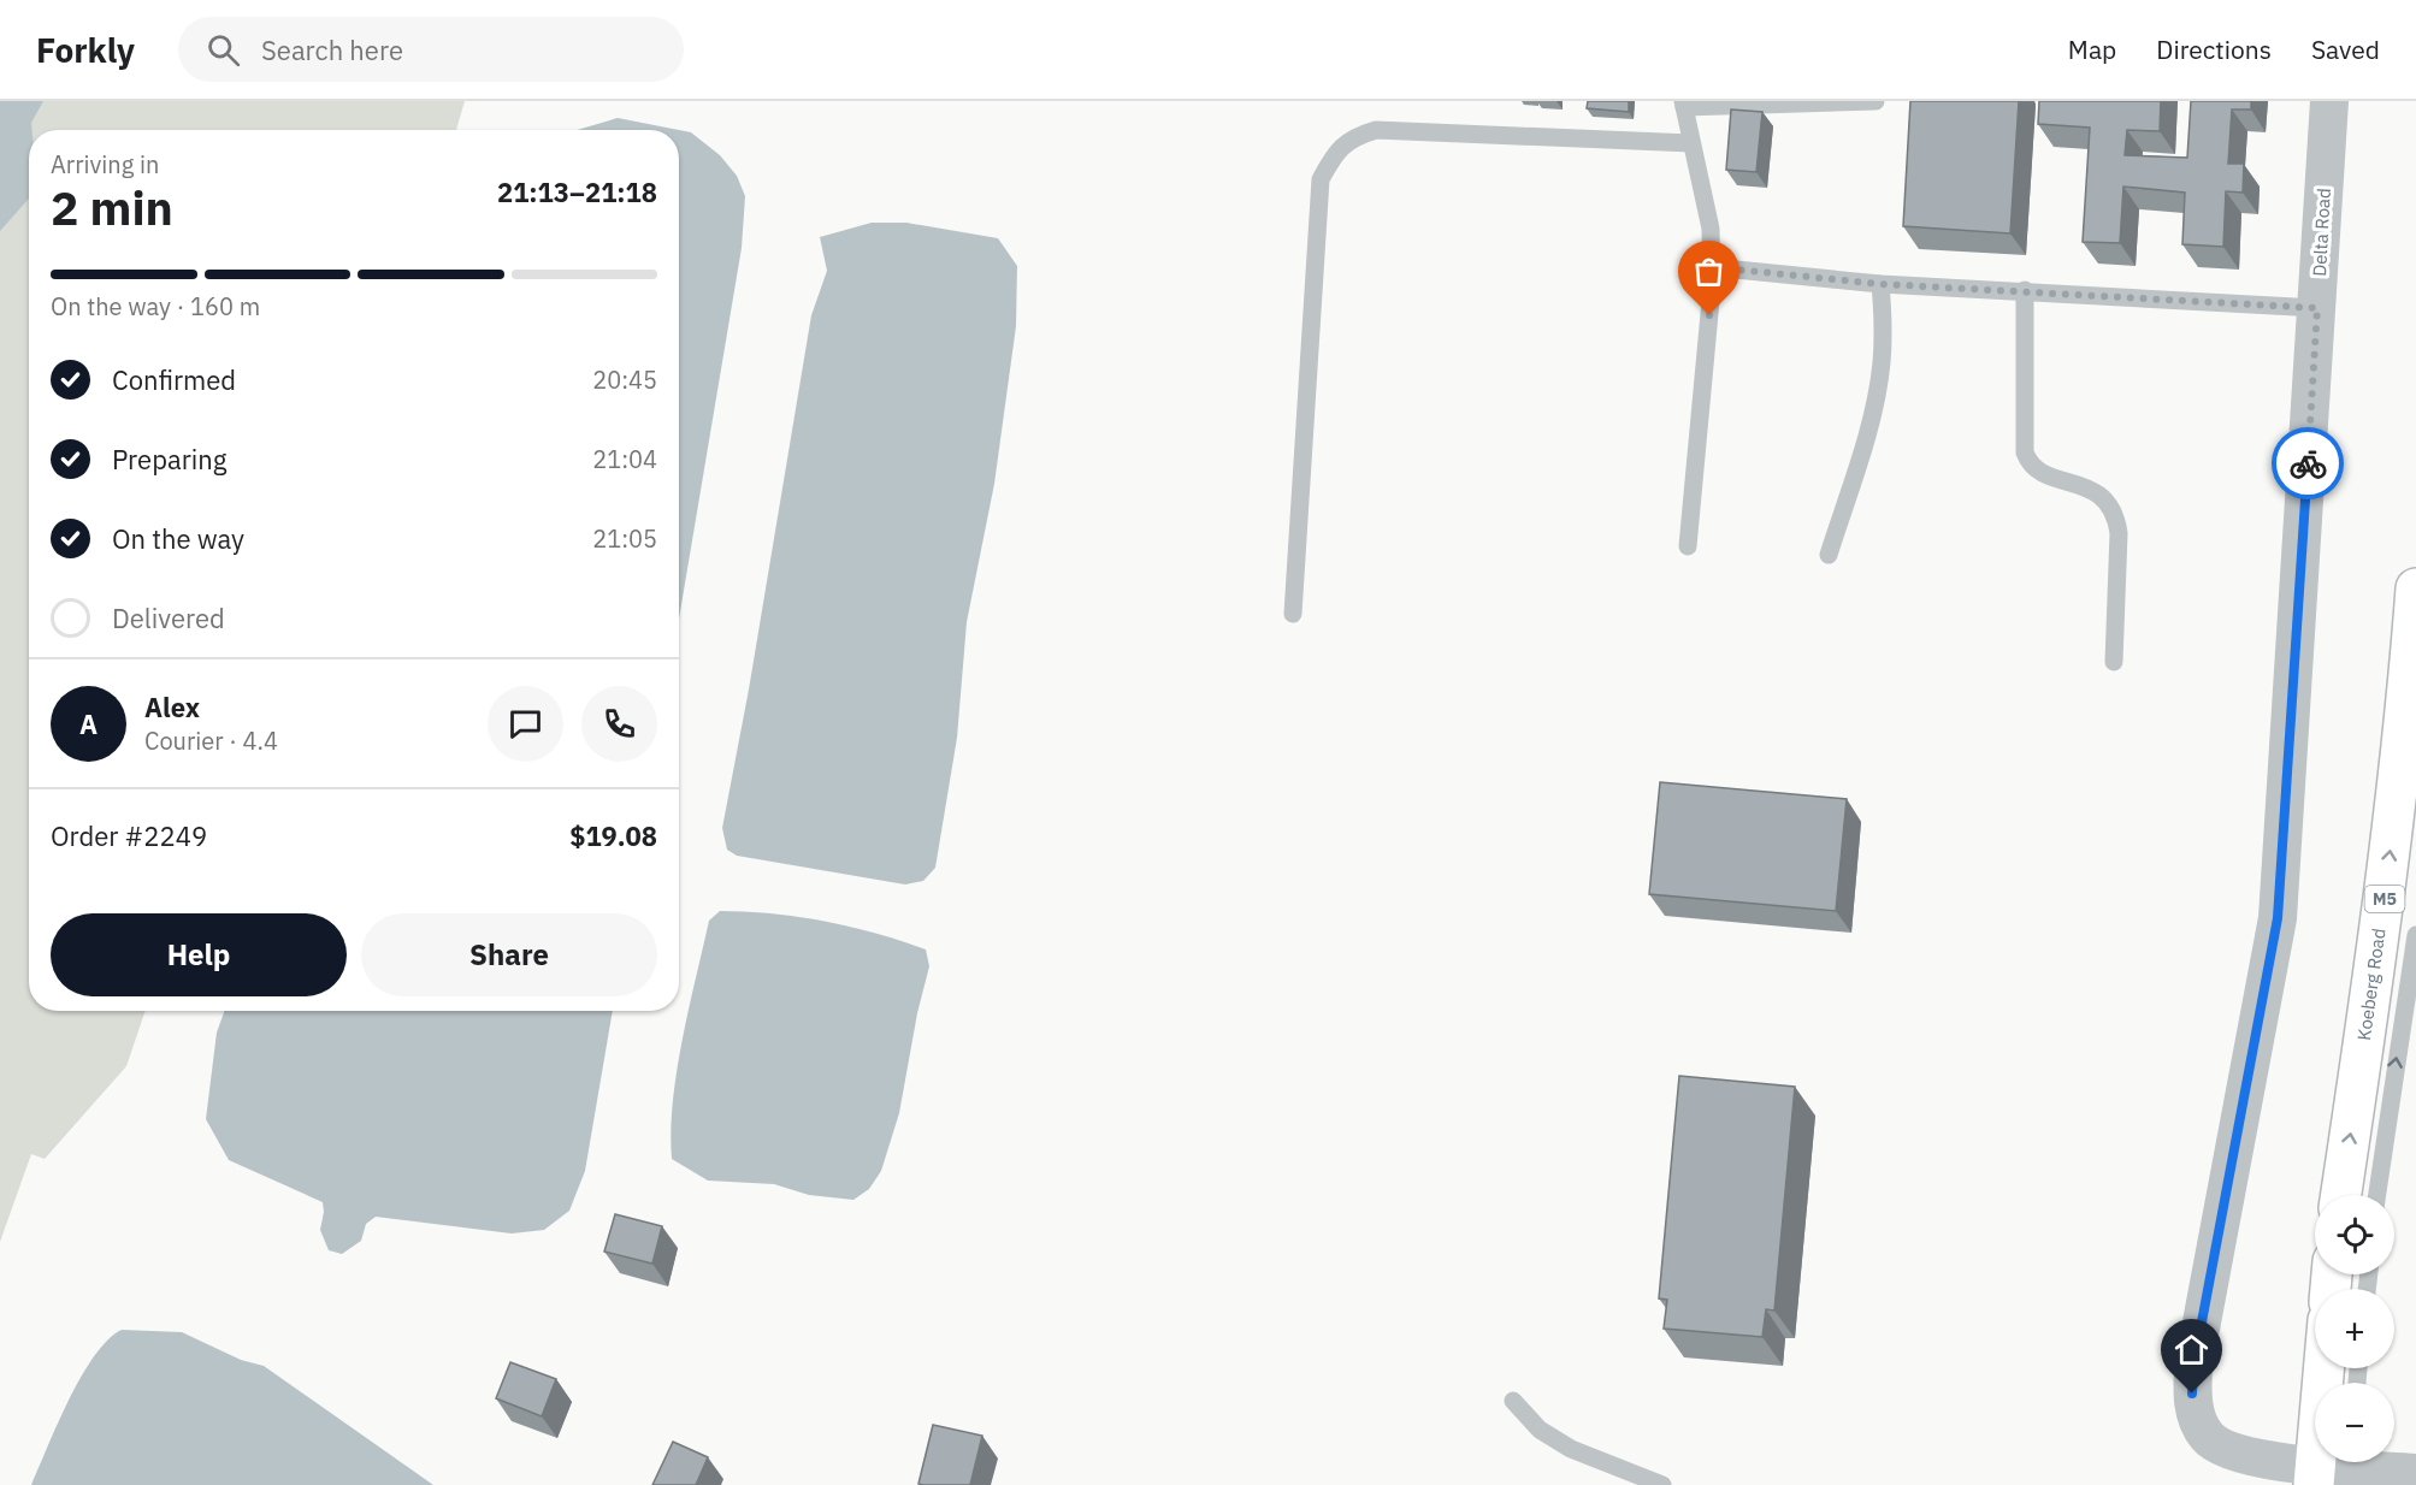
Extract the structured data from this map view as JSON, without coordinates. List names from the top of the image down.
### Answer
{
  "streets": {
    "main road": ["M5", "Koeberg Road"],
    "street": ["Delta Road"]
  },
  "one_way": ["Koeberg Road"],
  "page": {
    "header": "Forkly",
    "search": "Search here",
    "nav": ["Map", "Directions", "Saved"],
    "heading": ["2 min", "Arriving in", "21:13–21:18"],
    "panel": [
      "Alex",
      "Courier · 4.4",
      "Order #2249",
      "$19.08"
    ],
    "bar": "On the way · 160 m",
    "list": [
      ["Confirmed", "20:45"],
      ["Preparing", "21:04"],
      ["On the way", "21:05"],
      "Delivered"
    ],
    "round": "A",
    "buttons": ["Help", "Share"],
    "map_buttons": ["+", "−"]
  }
}
